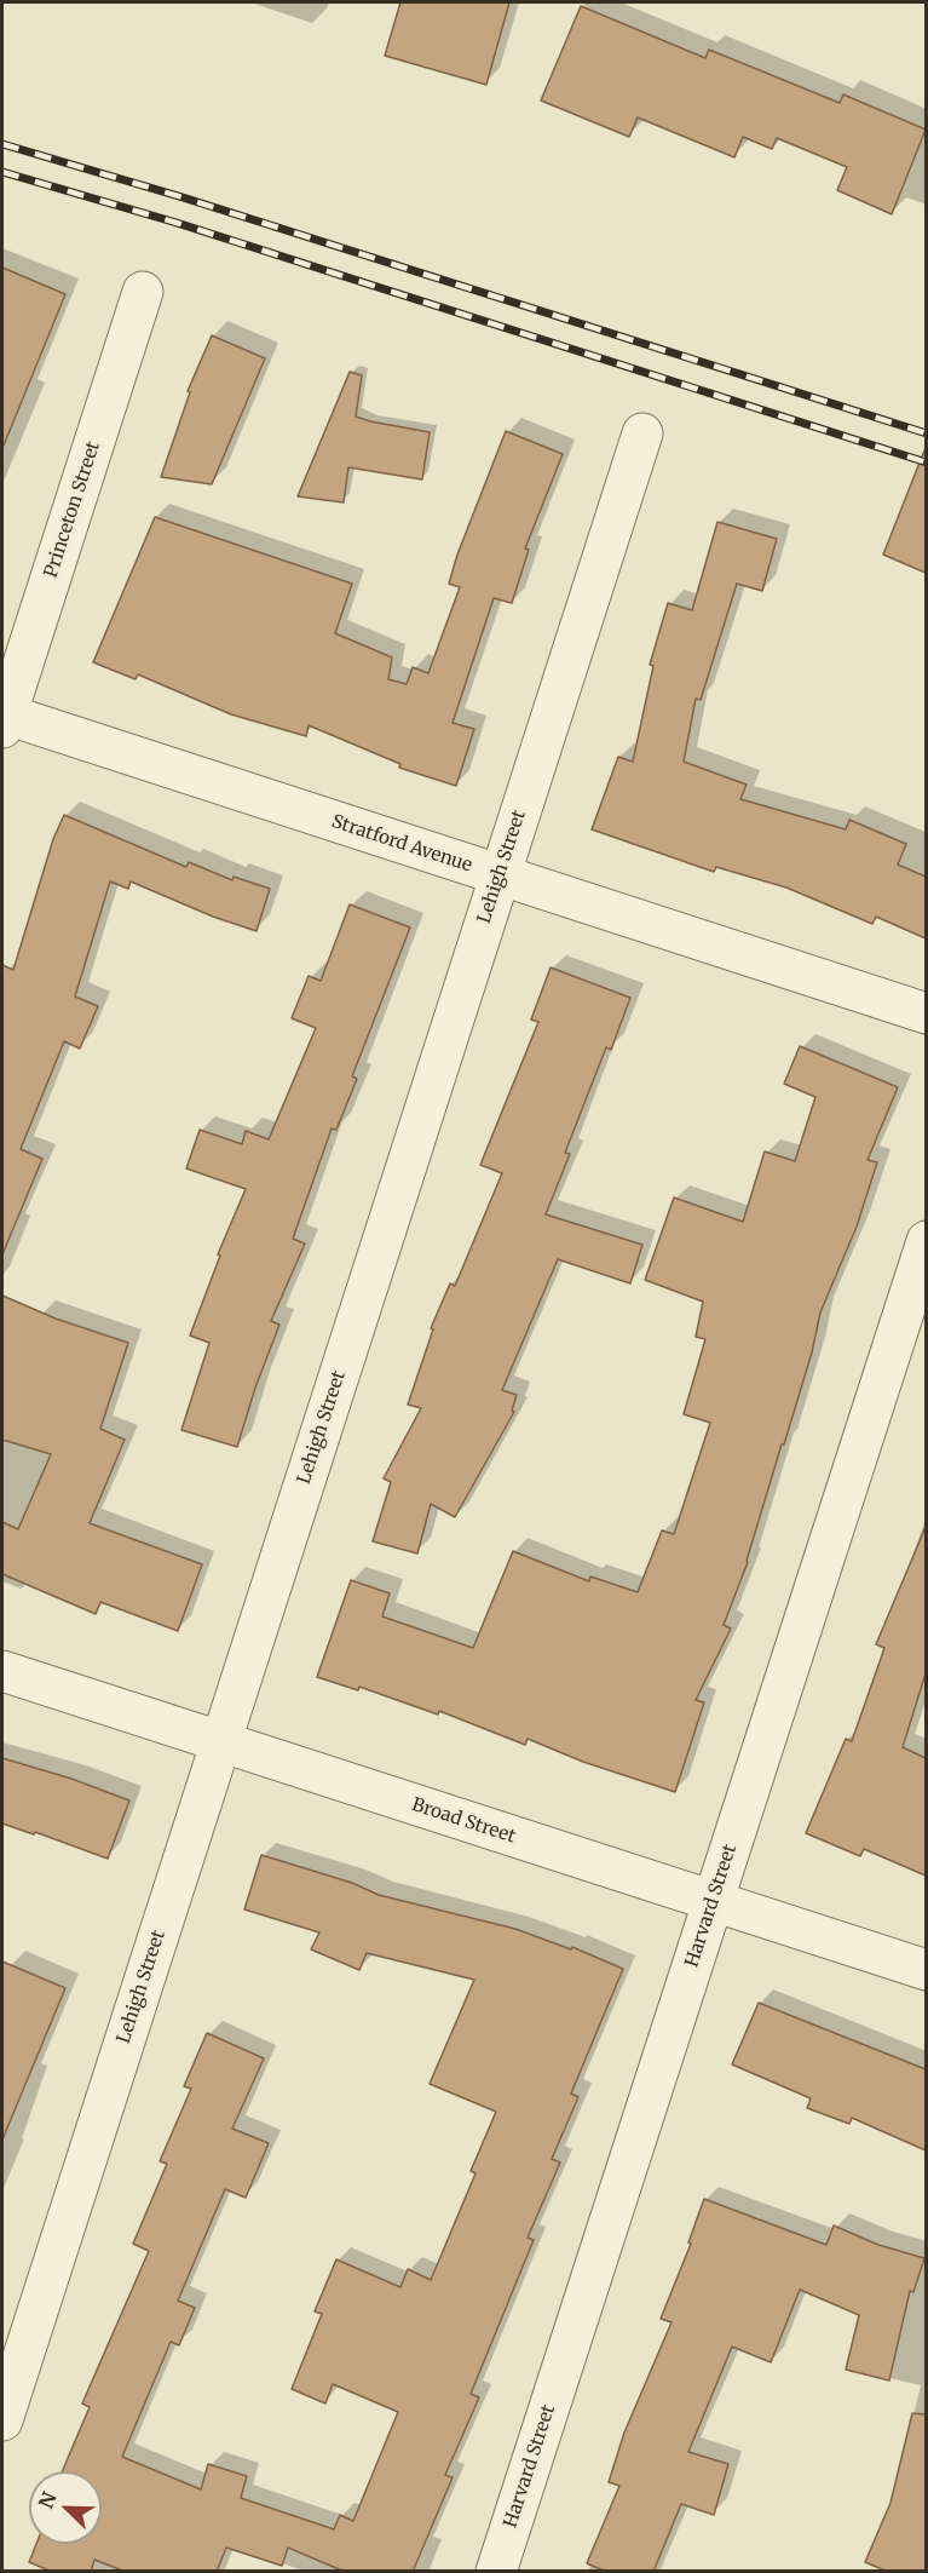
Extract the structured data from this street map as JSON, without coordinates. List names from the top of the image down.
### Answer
{
  "streets": {
    "street": [
      "Princeton Street",
      "Stratford Avenue",
      "Lehigh Street",
      "Broad Street",
      "Harvard Street"
    ]
  },
  "crossings": [
    ["Princeton Street", "Stratford Avenue"],
    ["Stratford Avenue", "Lehigh Street"],
    ["Lehigh Street", "Broad Street"],
    ["Broad Street", "Harvard Street"]
  ],
  "north": "top left"
}
